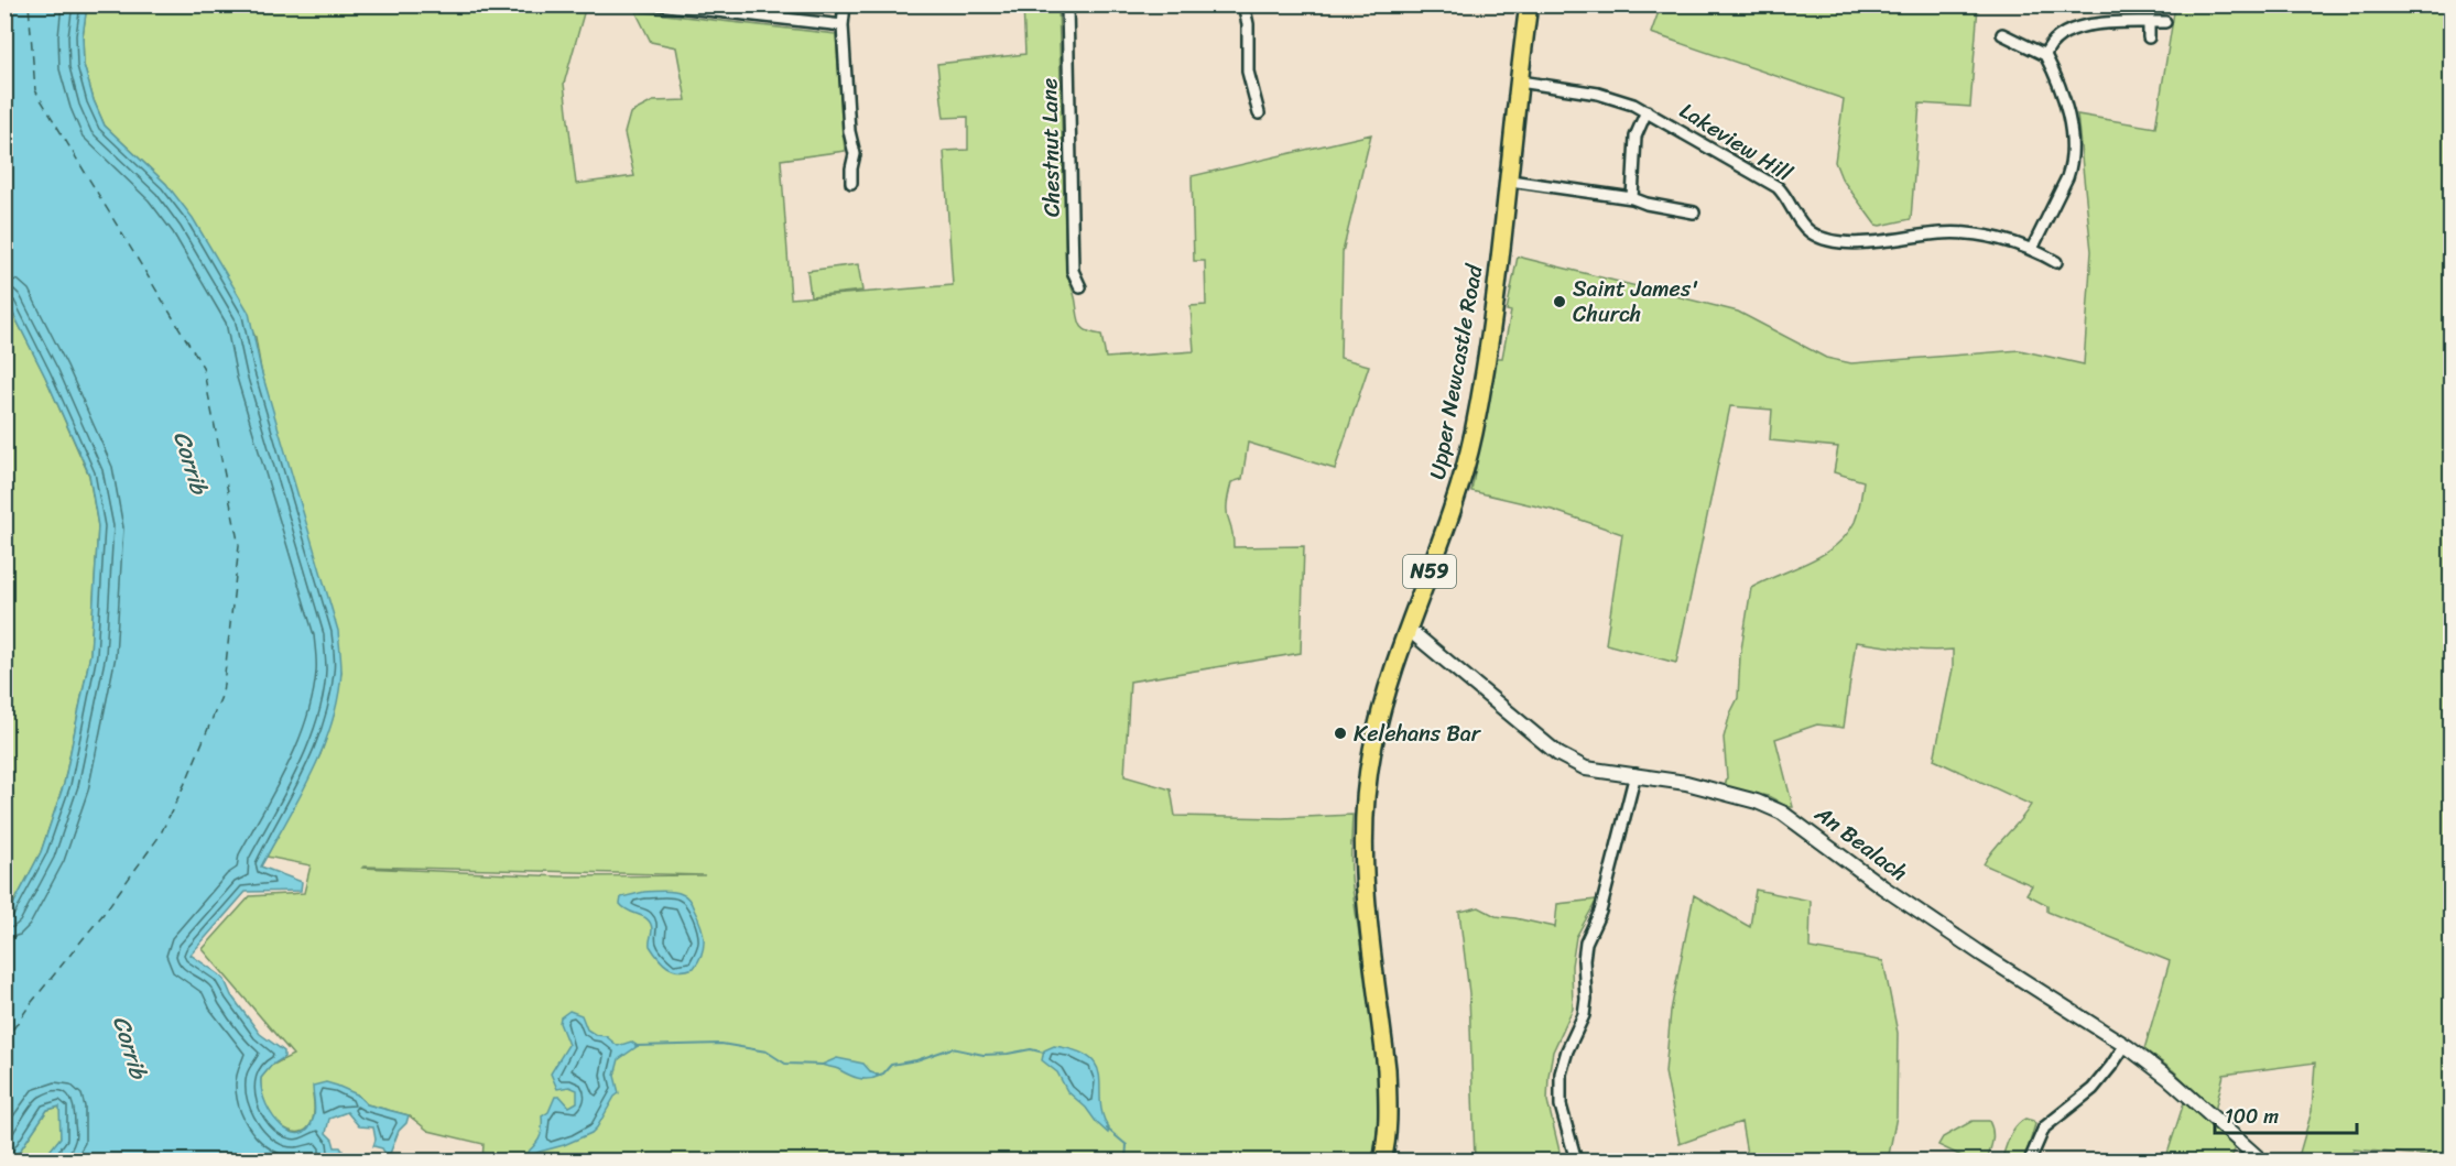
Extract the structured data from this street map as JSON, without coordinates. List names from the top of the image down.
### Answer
{
  "streets": {
    "main road": ["Upper Newcastle Road", "N59"],
    "street": ["Lakeview Hill", "Chestnut Lane", "An Bealach"]
  },
  "crossings": [
    ["Lakeview Hill", "Upper Newcastle Road"],
    ["Upper Newcastle Road", "An Bealach"]
  ],
  "water": ["Corrib"],
  "places": ["Saint James' Church", "Kelehans Bar"],
  "scale_bar": "100 m"
}
